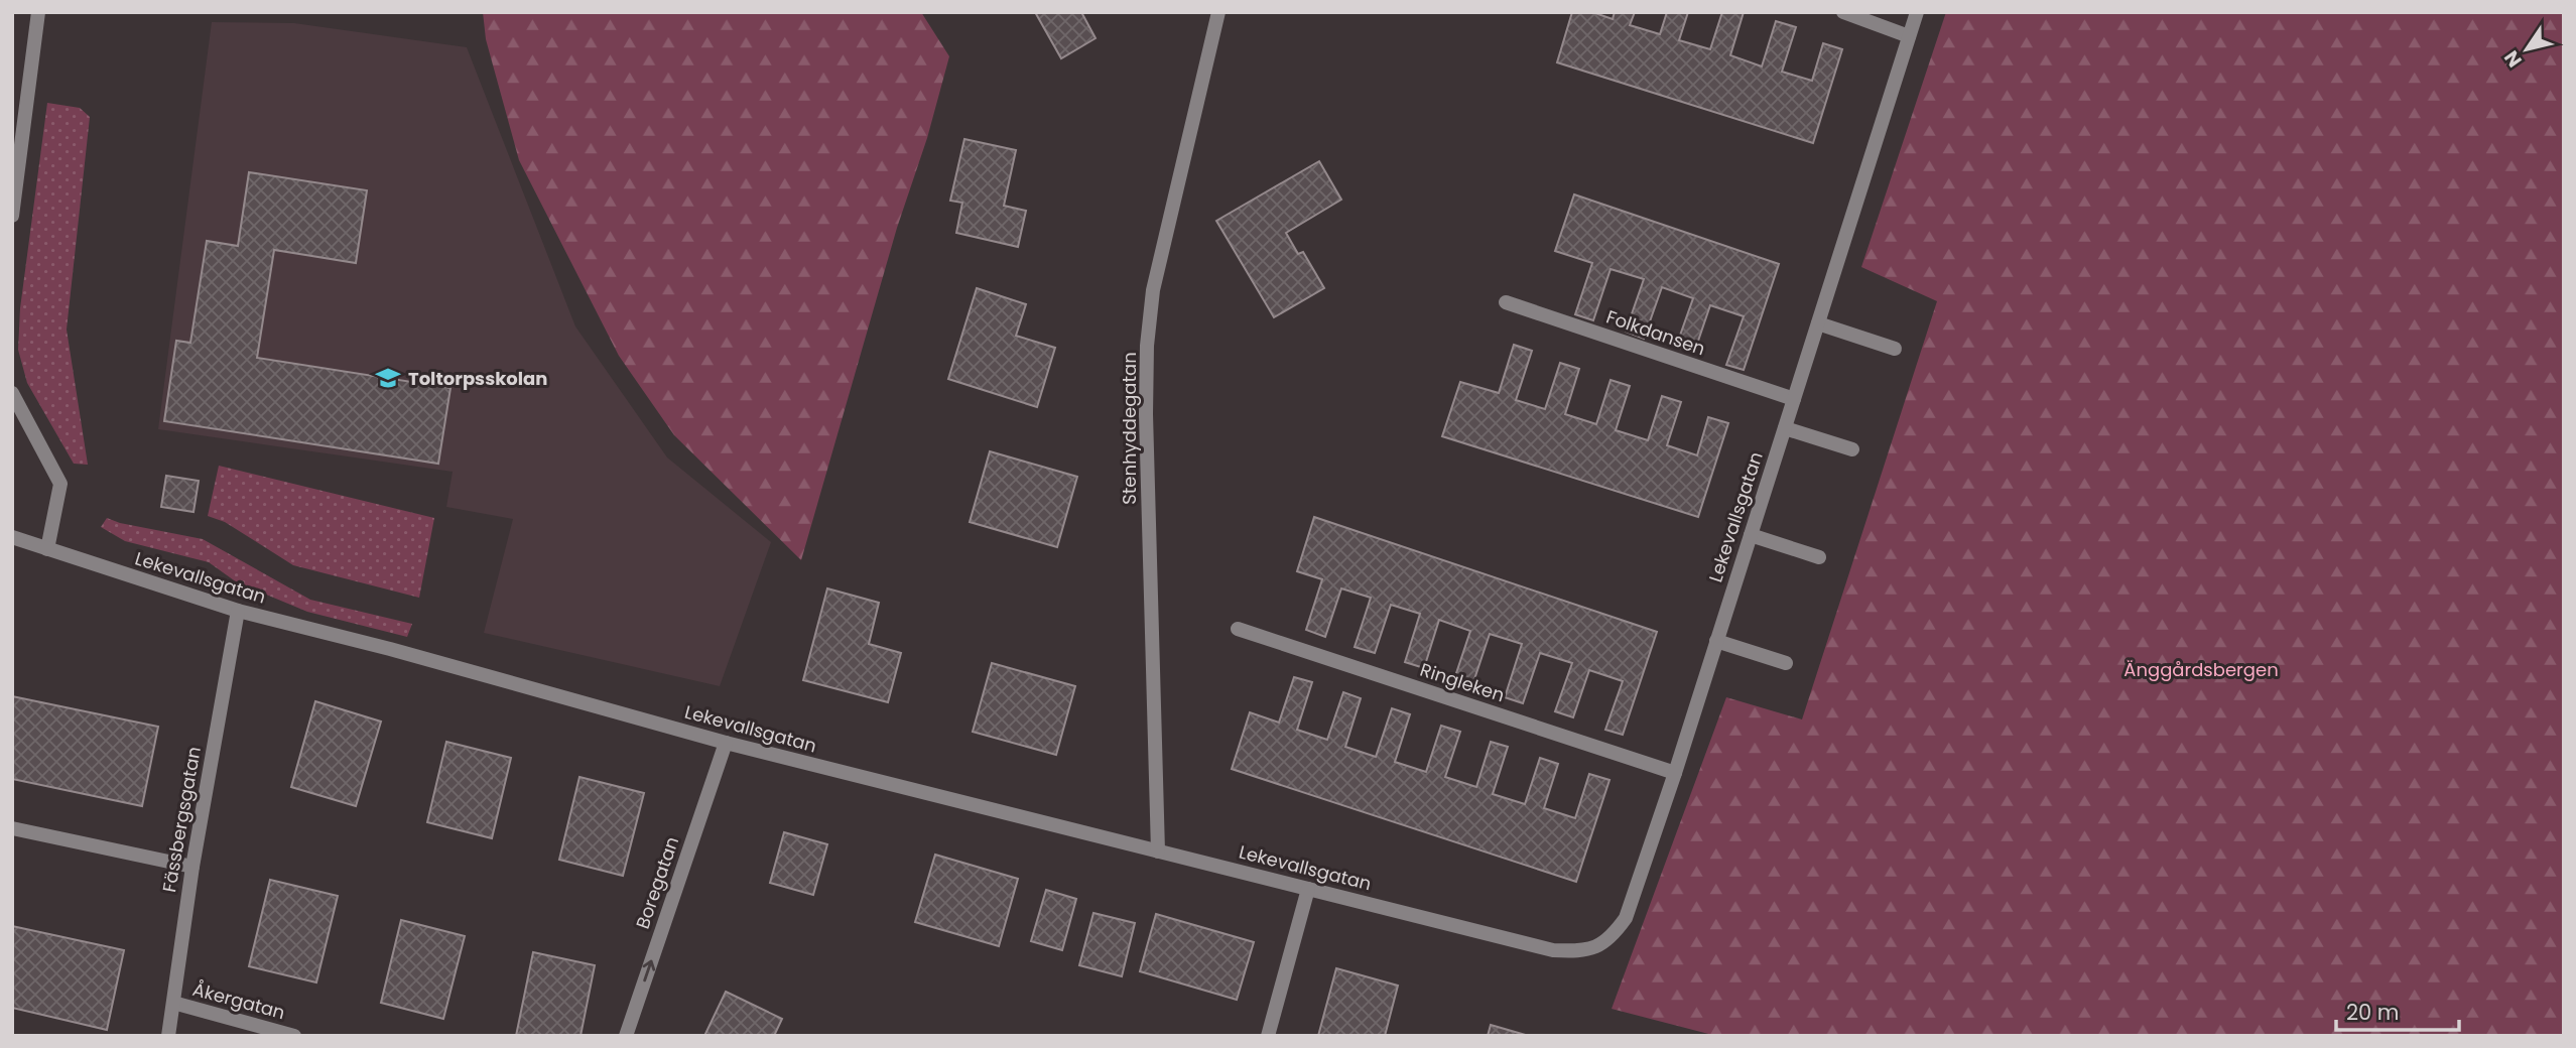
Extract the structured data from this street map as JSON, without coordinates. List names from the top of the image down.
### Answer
{
  "streets": {
    "street": [
      "Folkdansen",
      "Stenhyddegatan",
      "Lekevallsgatan",
      "Ringleken",
      "Fässbergsgatan",
      "Boregatan",
      "Åkergatan"
    ]
  },
  "crossings": [
    ["Folkdansen", "Lekevallsgatan"],
    ["Stenhyddegatan", "Lekevallsgatan"],
    ["Lekevallsgatan", "Ringleken"],
    ["Lekevallsgatan", "Fässbergsgatan"],
    ["Lekevallsgatan", "Boregatan"],
    ["Fässbergsgatan", "Åkergatan"]
  ],
  "one_way": ["Boregatan"],
  "parks": ["Änggårdsbergen"],
  "places": {
    "school or university": ["Toltorpsskolan"]
  },
  "scale_bar": "20 m",
  "north": "bottom left"
}
